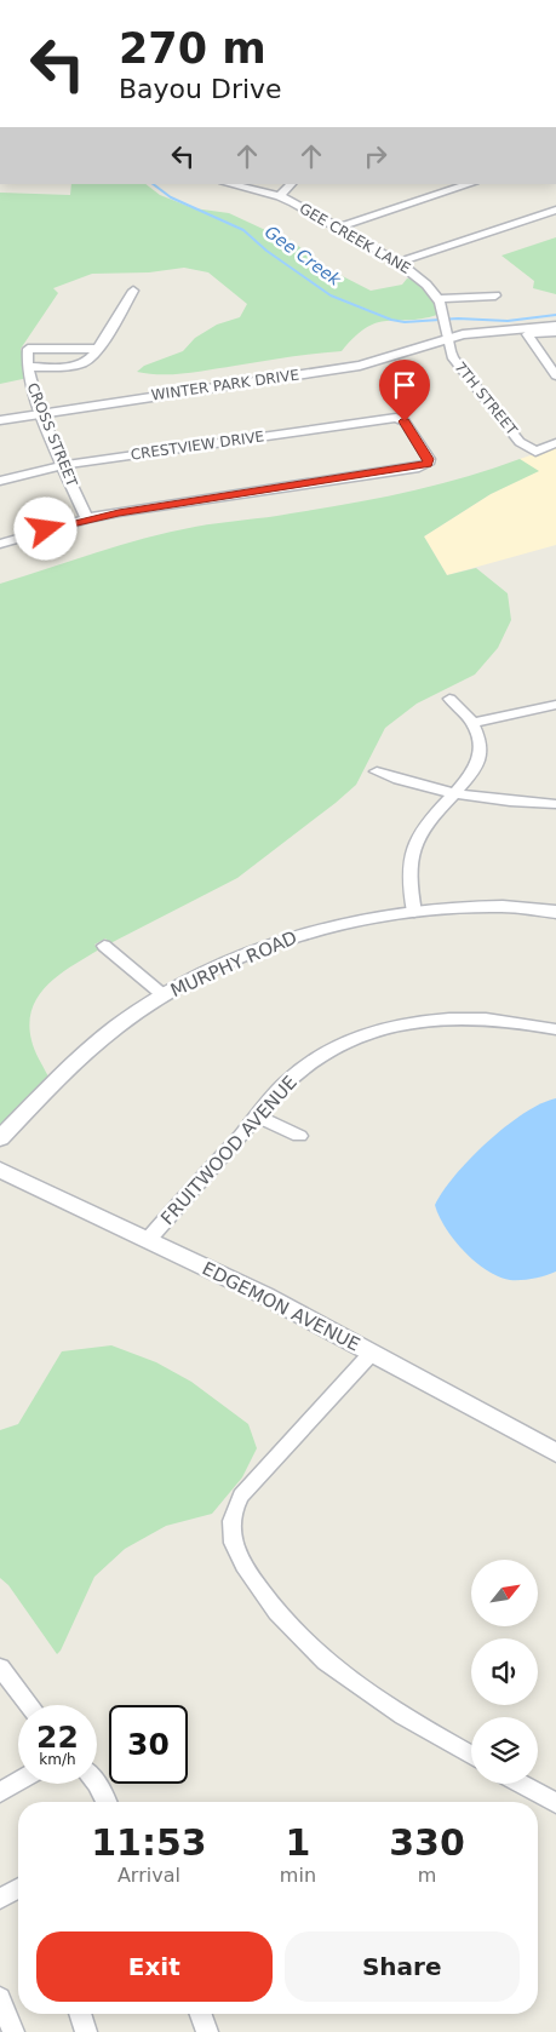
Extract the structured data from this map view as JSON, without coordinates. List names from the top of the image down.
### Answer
{
  "streets": {
    "street": [
      "GEE CREEK LANE",
      "WINTER PARK DRIVE",
      "7TH STREET",
      "CROSS STREET",
      "CRESTVIEW DRIVE",
      "MURPHY ROAD",
      "FRUITWOOD AVENUE",
      "EDGEMON AVENUE"
    ]
  },
  "crossings": [
    ["GEE CREEK LANE", "WINTER PARK DRIVE"],
    ["GEE CREEK LANE", "7TH STREET"],
    ["WINTER PARK DRIVE", "7TH STREET"],
    ["WINTER PARK DRIVE", "CROSS STREET"],
    ["CROSS STREET", "CRESTVIEW DRIVE"],
    ["FRUITWOOD AVENUE", "EDGEMON AVENUE"]
  ],
  "water": ["Gee Creek"],
  "north": "top right",
  "page": {
    "turn": ["270 m", "Bayou Drive"],
    "speed": "22 km/h",
    "limit": "30",
    "eta": [
      "11:53",
      "Arrival",
      "1",
      "min",
      "330",
      "m"
    ],
    "buttons": ["Exit", "Share"]
  }
}
